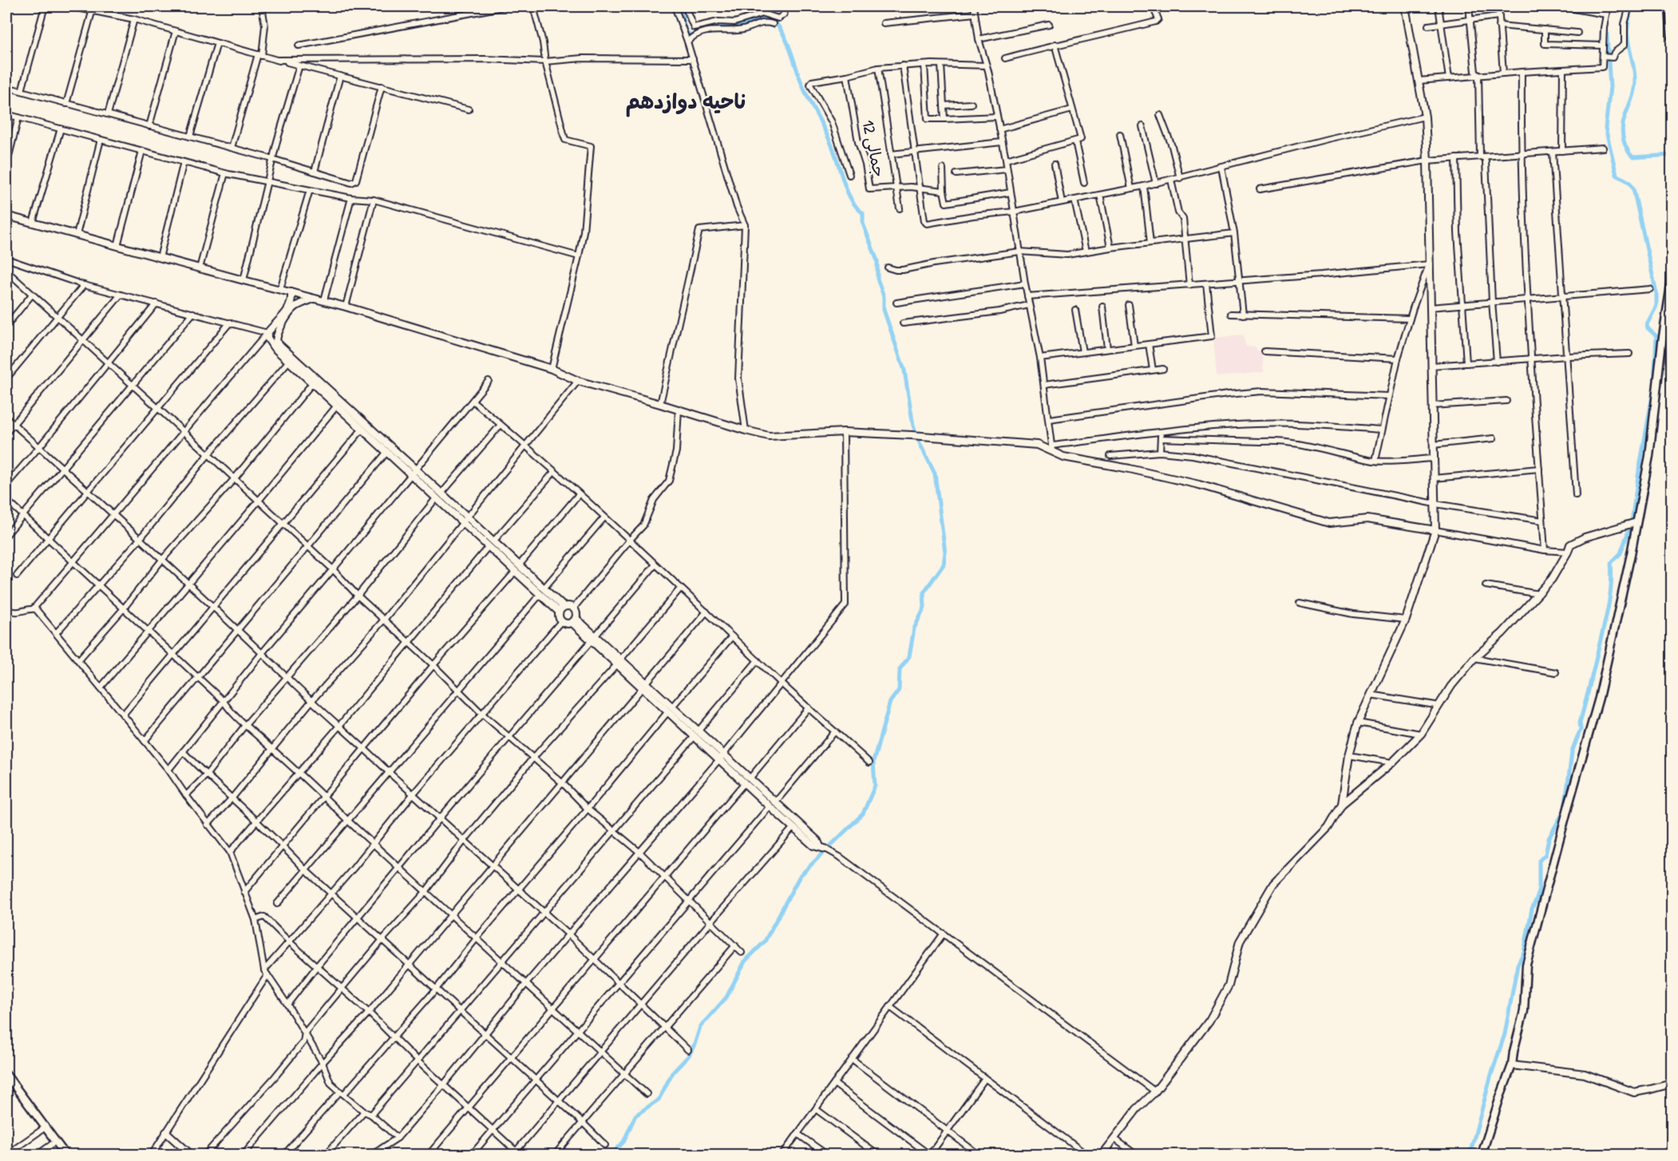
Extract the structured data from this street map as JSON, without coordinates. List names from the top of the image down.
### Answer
{
  "streets": {
    "street": ["جمالی 12"]
  },
  "districts": ["ناحیه دوازدهم"]
}
